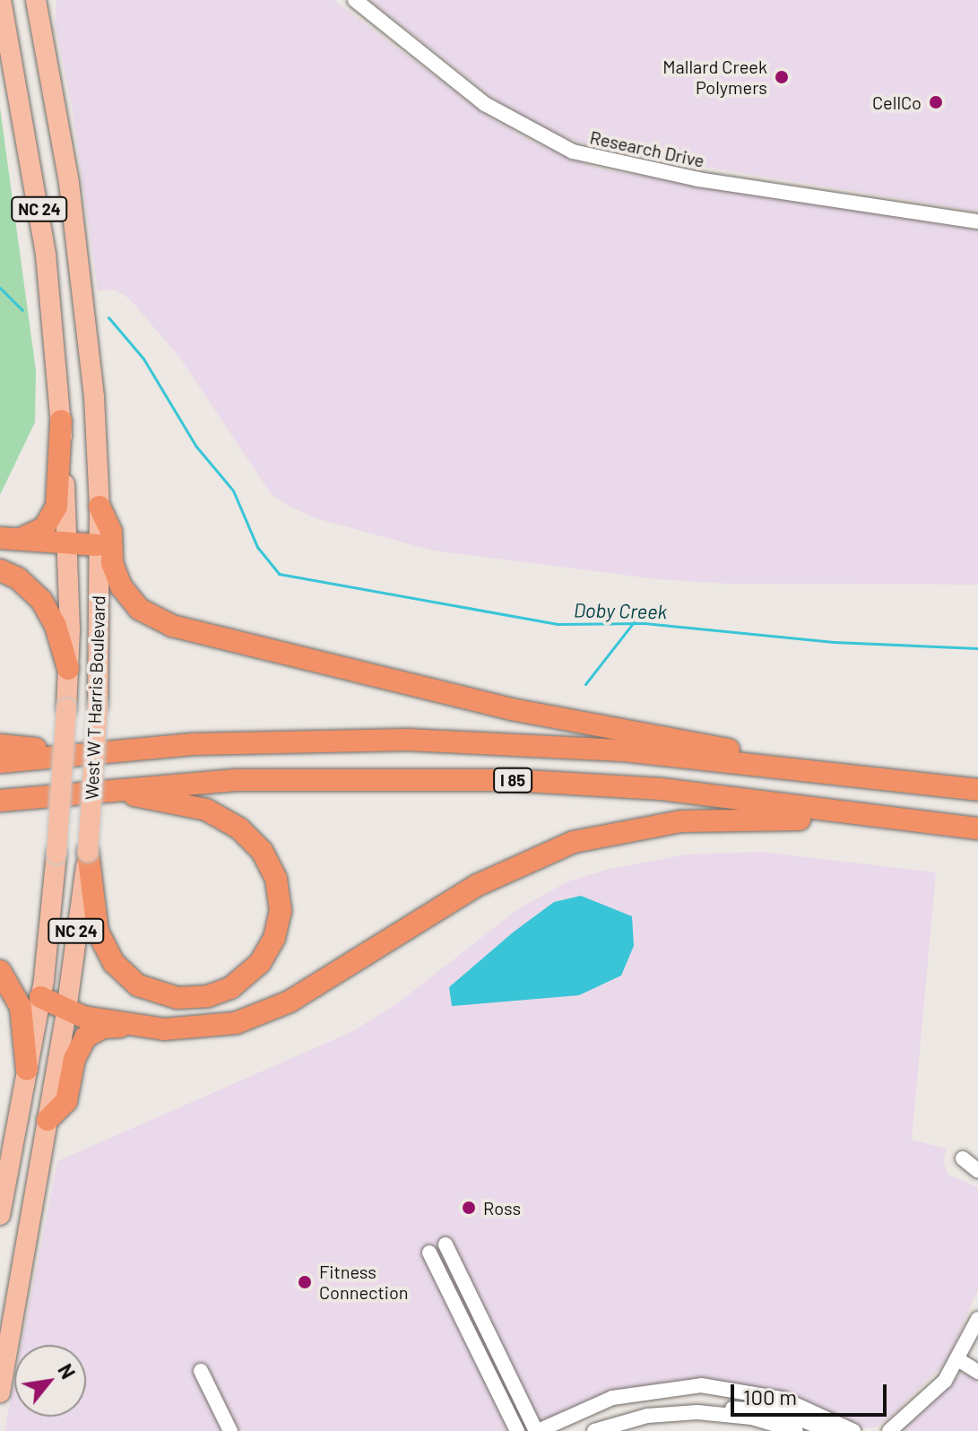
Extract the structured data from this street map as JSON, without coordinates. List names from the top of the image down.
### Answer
{
  "streets": {
    "highway": ["I 85"],
    "main road": ["NC 24", "West W T Harris Boulevard"],
    "street": ["Research Drive"]
  },
  "water": ["Doby Creek"],
  "places": [
    "Mallard Creek Polymers",
    "CellCo",
    "Ross",
    "Fitness Connection"
  ],
  "scale_bar": "100 m",
  "north": "top right"
}
